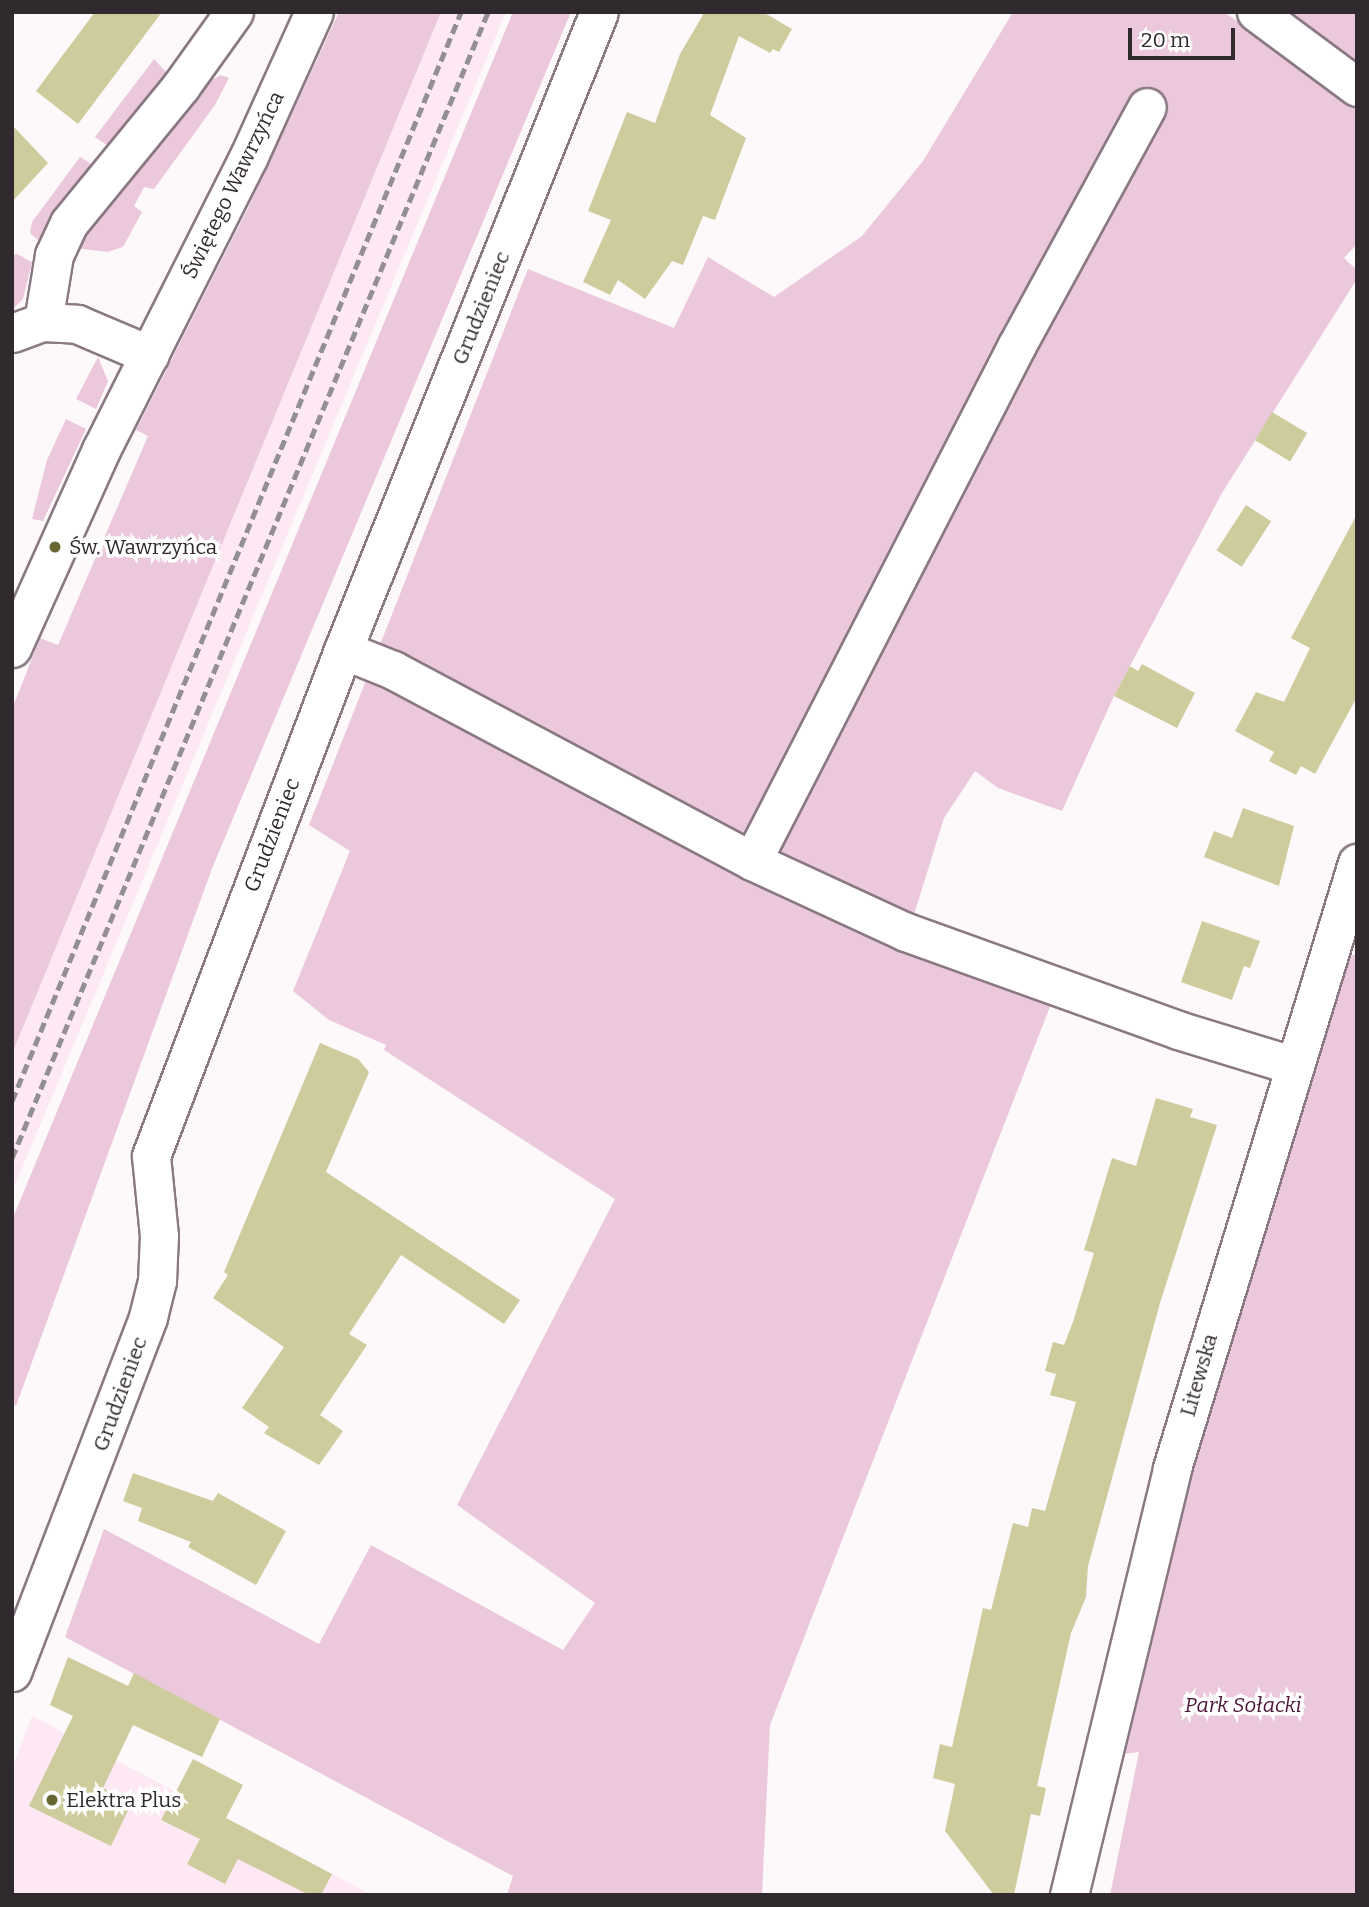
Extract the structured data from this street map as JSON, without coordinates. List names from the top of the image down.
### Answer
{
  "streets": {
    "street": ["Świętego Wawrzyńca", "Grudzieniec", "Litewska"]
  },
  "parks": ["Park Sołacki"],
  "places": ["Św. Wawrzyńca", "Elektra Plus"],
  "scale_bar": "20 m"
}
